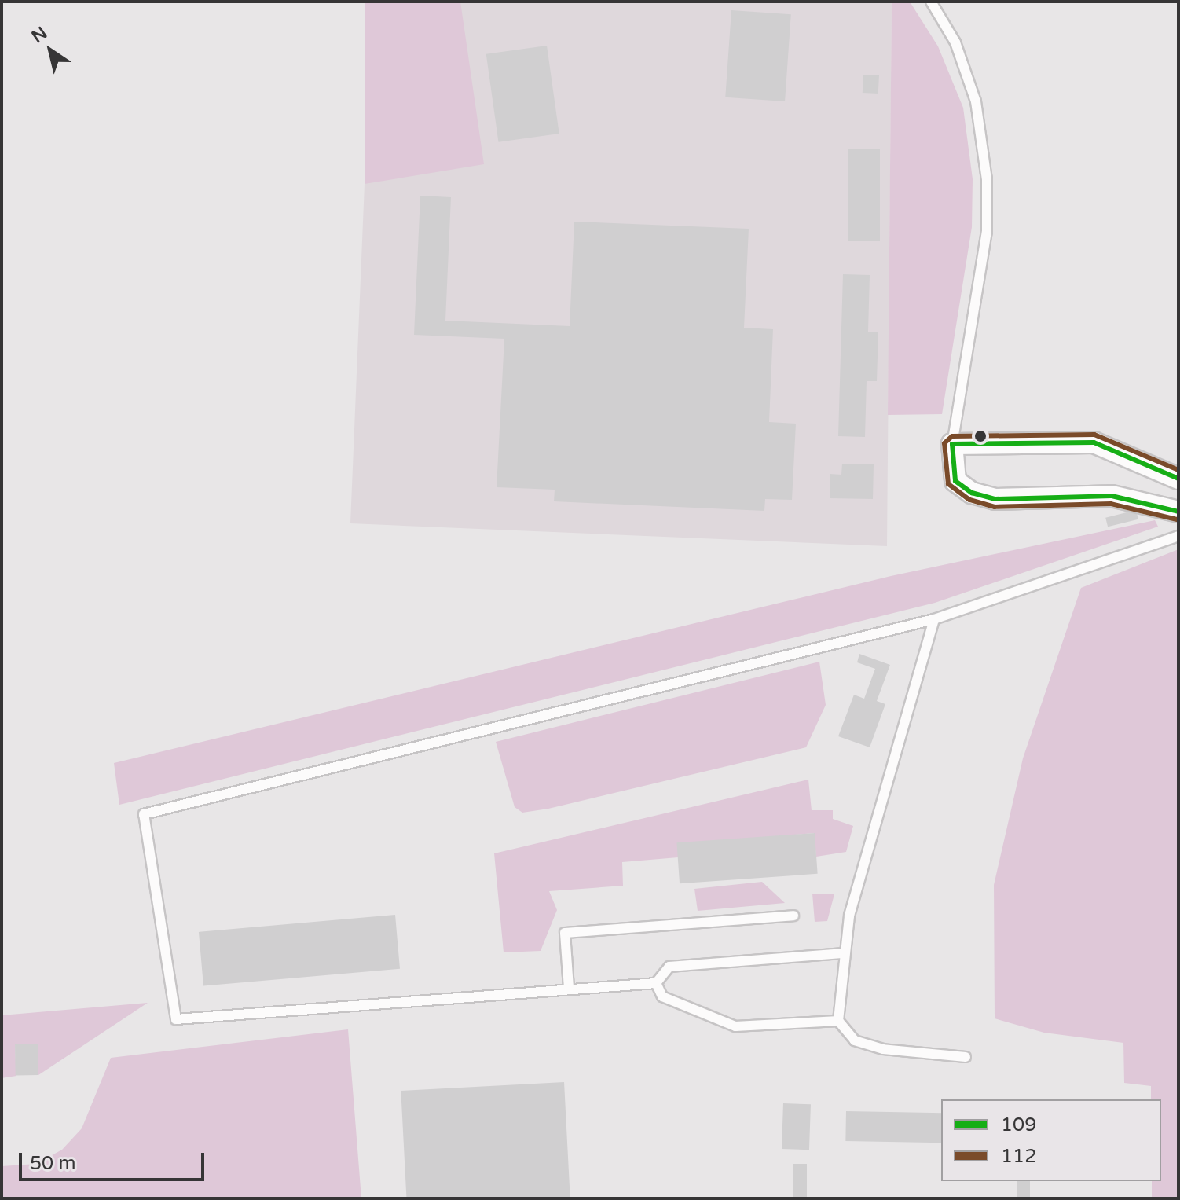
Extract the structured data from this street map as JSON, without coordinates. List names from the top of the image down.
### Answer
{
  "lines": ["transit line 112", "transit line 109"],
  "legend": ["109", "112"],
  "scale_bar": "50 m",
  "north": "top left"
}
